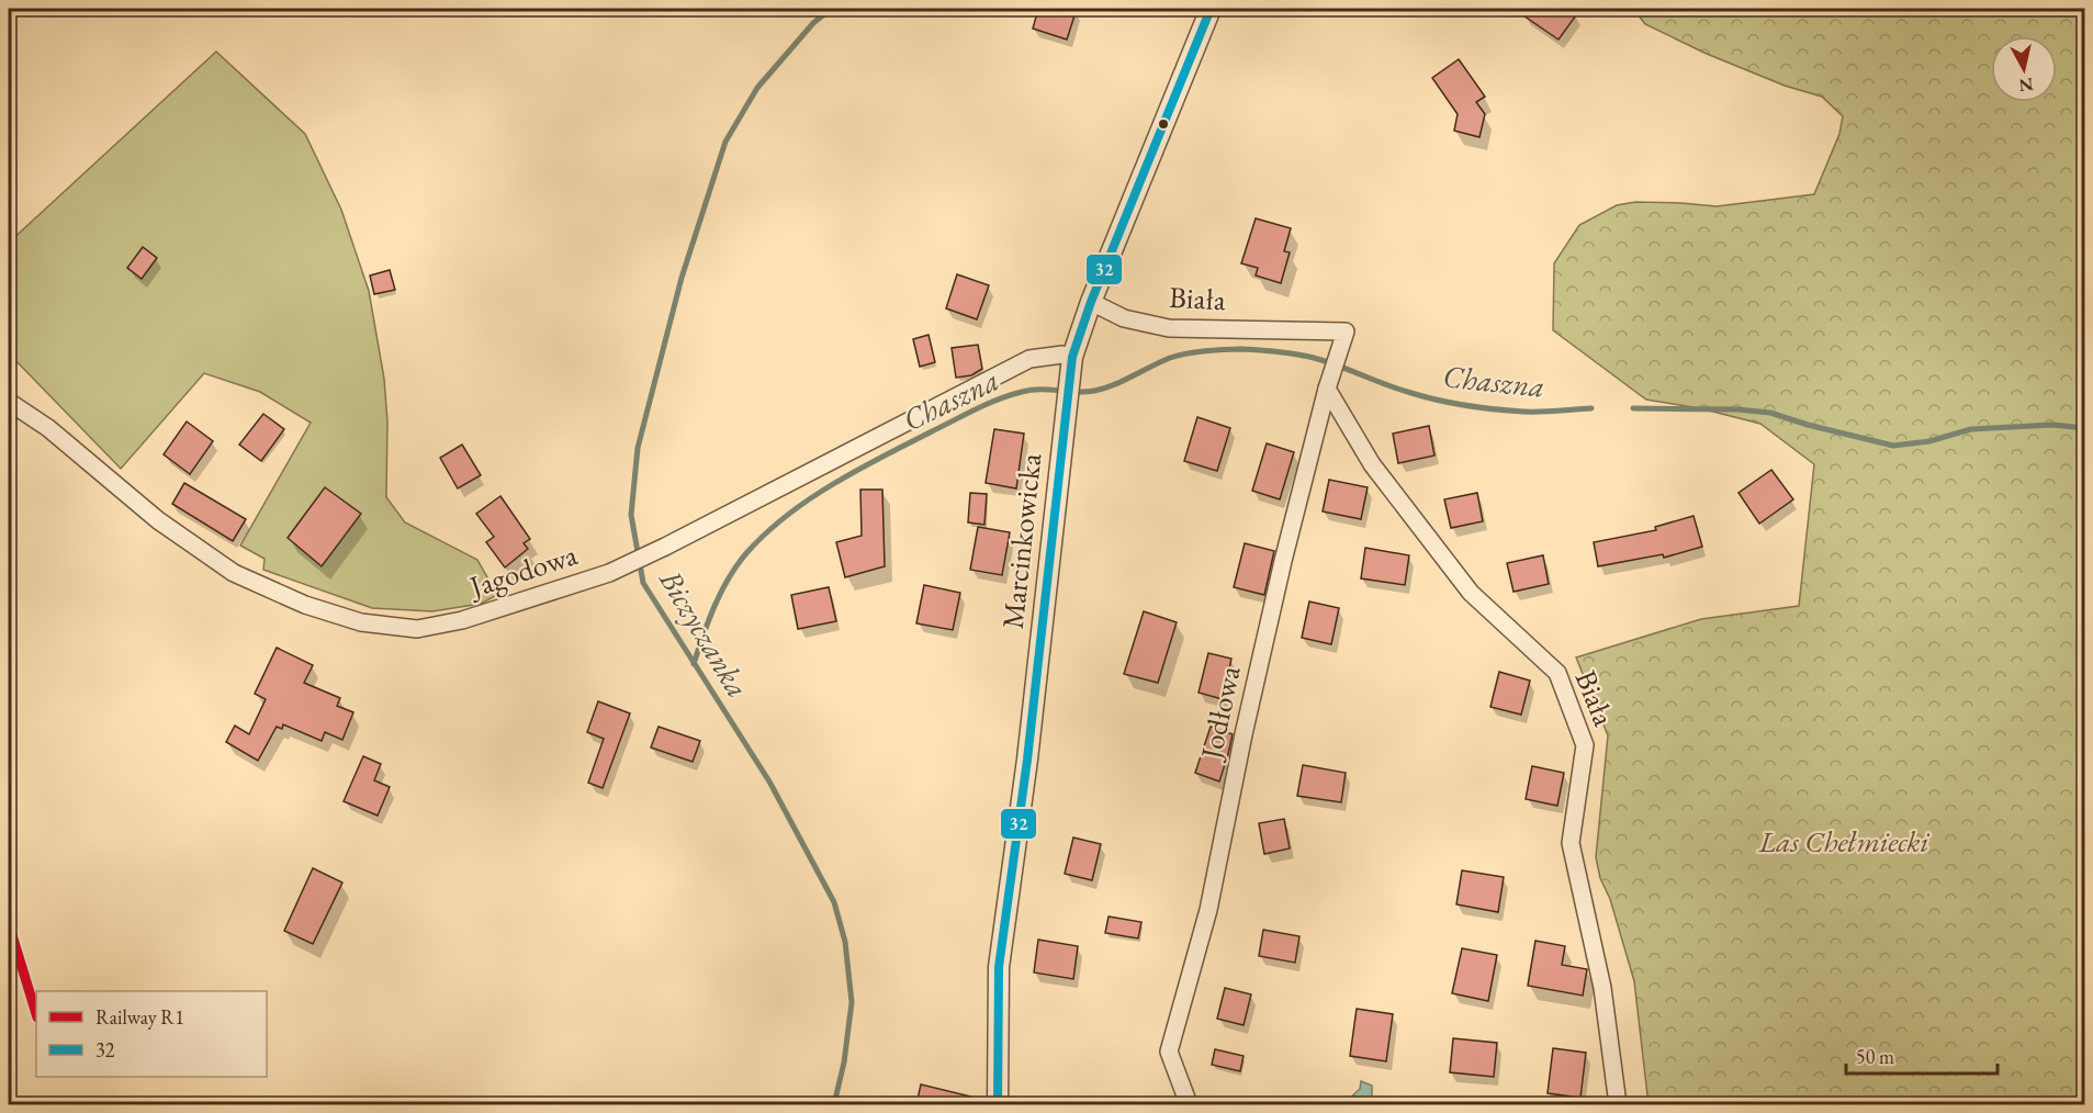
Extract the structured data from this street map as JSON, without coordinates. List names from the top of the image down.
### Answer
{
  "streets": {
    "street": [
      "Biała",
      "Marcinkowicka",
      "Jagodowa",
      "Jodłowa"
    ]
  },
  "crossings": [
    ["Biała", "Marcinkowicka"],
    ["Biała", "Jodłowa"],
    ["Marcinkowicka", "Jagodowa"]
  ],
  "water": ["Chaszna", "Biczyczanka"],
  "parks": ["Las Chełmiecki"],
  "lines": ["transit line 32", "rail line R1"],
  "legend": ["Railway R1", "32"],
  "scale_bar": "50 m",
  "north": "bottom"
}
